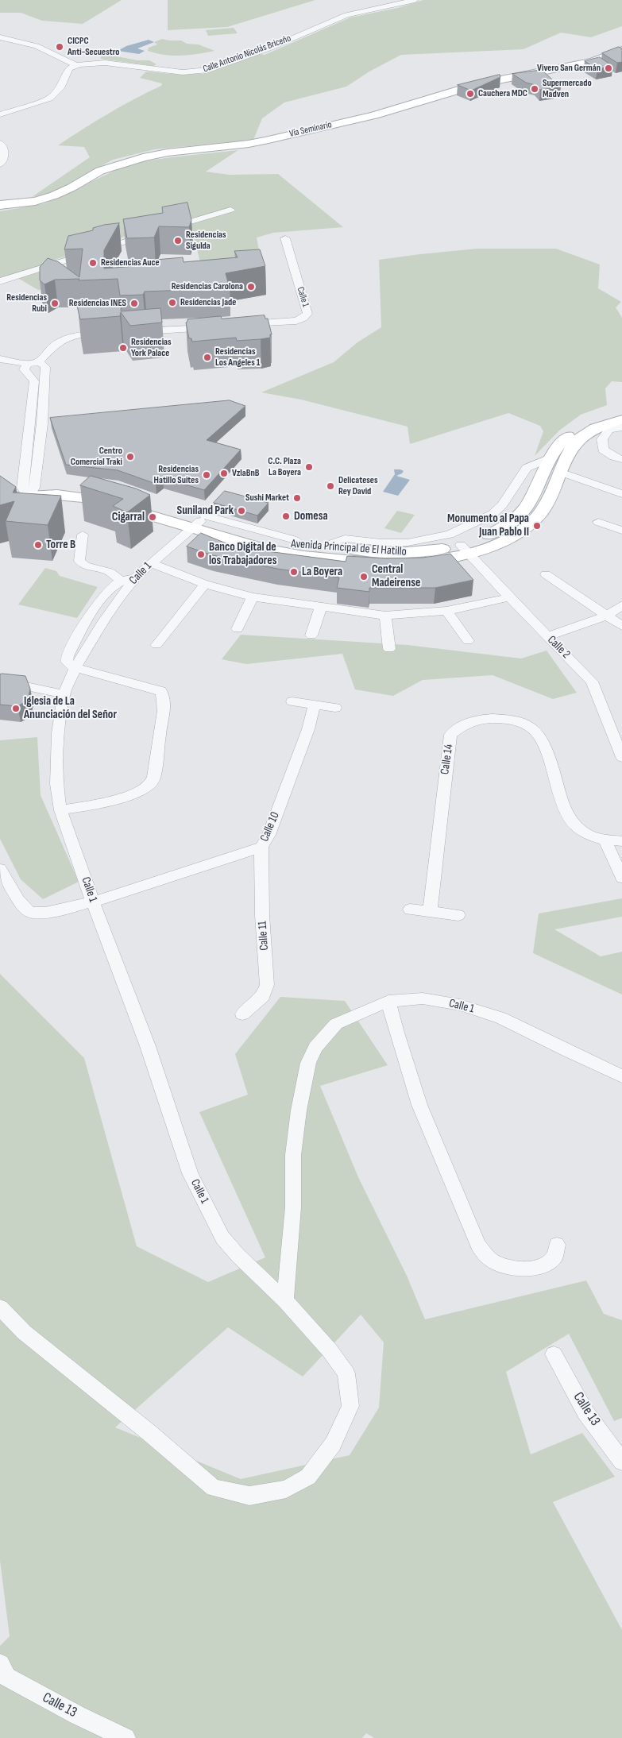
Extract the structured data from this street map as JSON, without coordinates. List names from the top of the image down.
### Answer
{
  "streets": {
    "main road": ["Vía Seminario", "Avenida Principal de El Hatillo"],
    "street": [
      "Calle Antonio Nicolás Briceño",
      "Calle 1",
      "Calle 2",
      "Calle 14",
      "Calle 10",
      "Calle 11",
      "Calle 13"
    ]
  },
  "crossings": [
    ["Calle 1", "Avenida Principal de El Hatillo"],
    ["Calle 1", "Calle 10"],
    ["Avenida Principal de El Hatillo", "Calle 2"],
    ["Calle 10", "Calle 11"]
  ],
  "places": [
    "CICPC Anti-Secuestro",
    "Vivero San Germán",
    "Supermercado Madven",
    "Cauchera MDC",
    "Residencias Sigulda",
    "Residencias Auce",
    "Residencias Carolona",
    "Residencias Jade",
    "Residencias Rubi",
    "Residencias INES",
    "Residencias York Palace",
    "Residencias Los Angeles 1",
    "Centro Comercial Traki",
    "C.C. Plaza La Boyera",
    "VzlaBnB",
    "Residencias Hatillo Suites",
    "Delicateses Rey David",
    "Sushi Market",
    "Suniland Park",
    "Domesa",
    "Cigarral",
    "Monumento al Papa Juan Pablo II",
    "Torre B",
    "Banco Digital de los Trabajadores",
    "La Boyera",
    "Central Madeirense",
    "Iglesia de La Anunciación del Señor"
  ]
}
